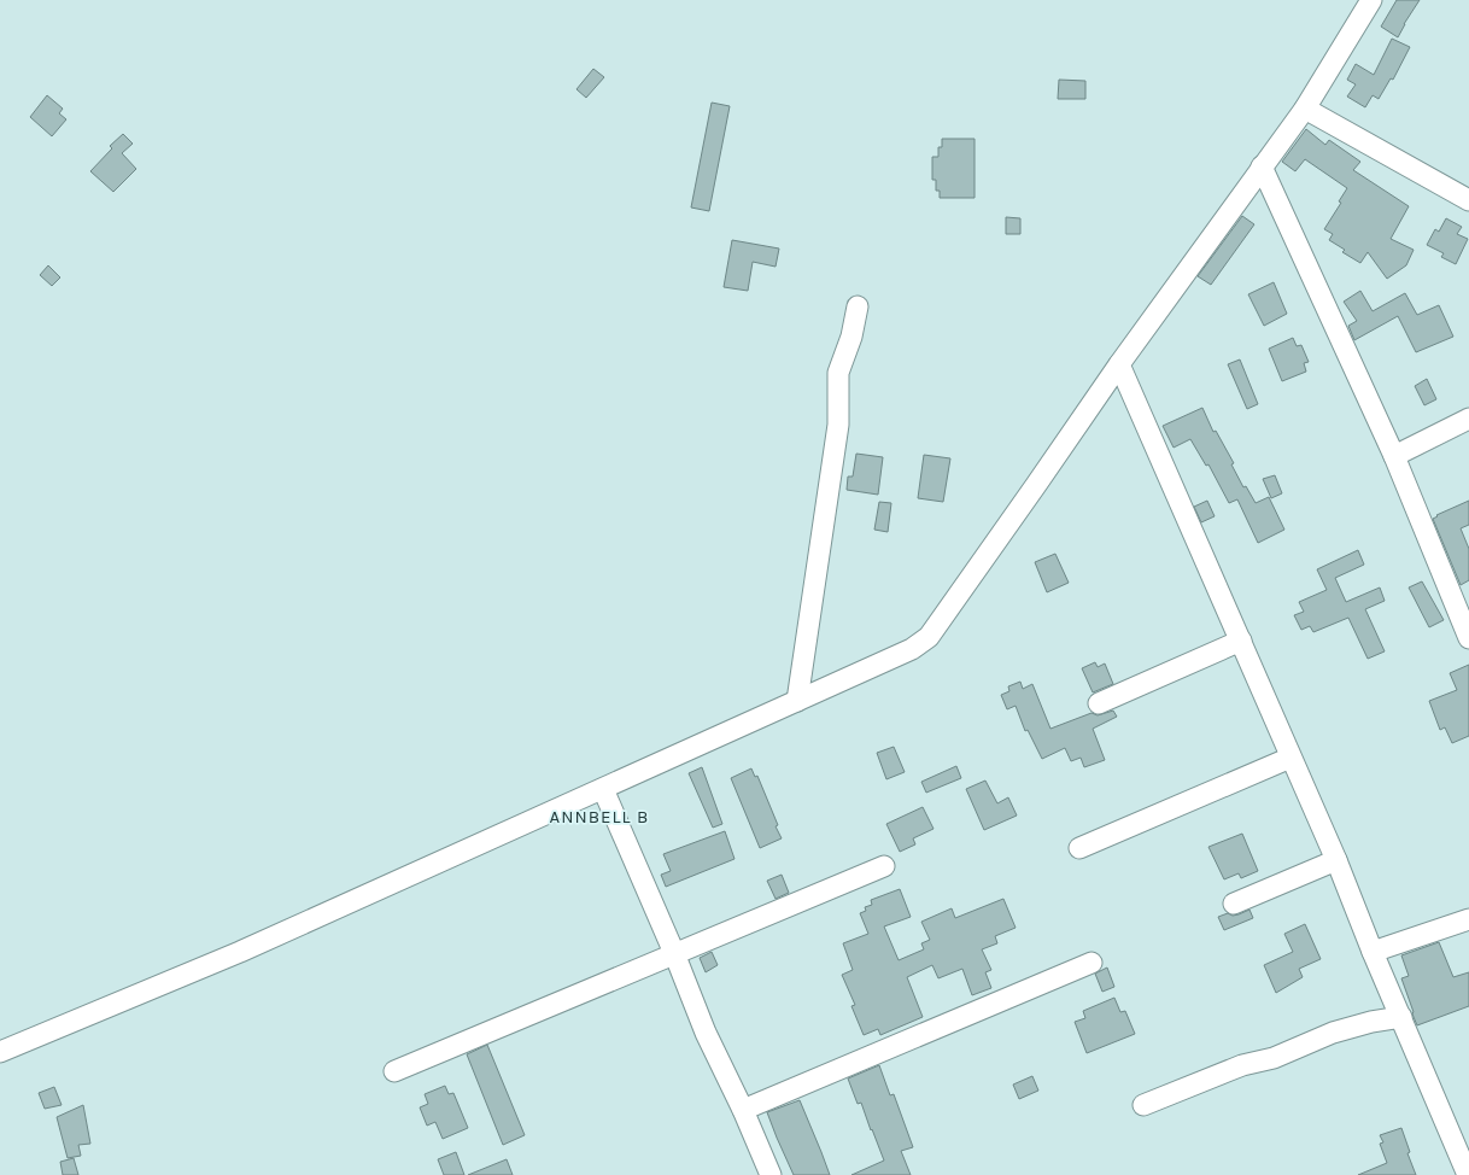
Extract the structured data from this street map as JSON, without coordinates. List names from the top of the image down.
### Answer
{
  "districts": ["ANNBELL B"]
}
